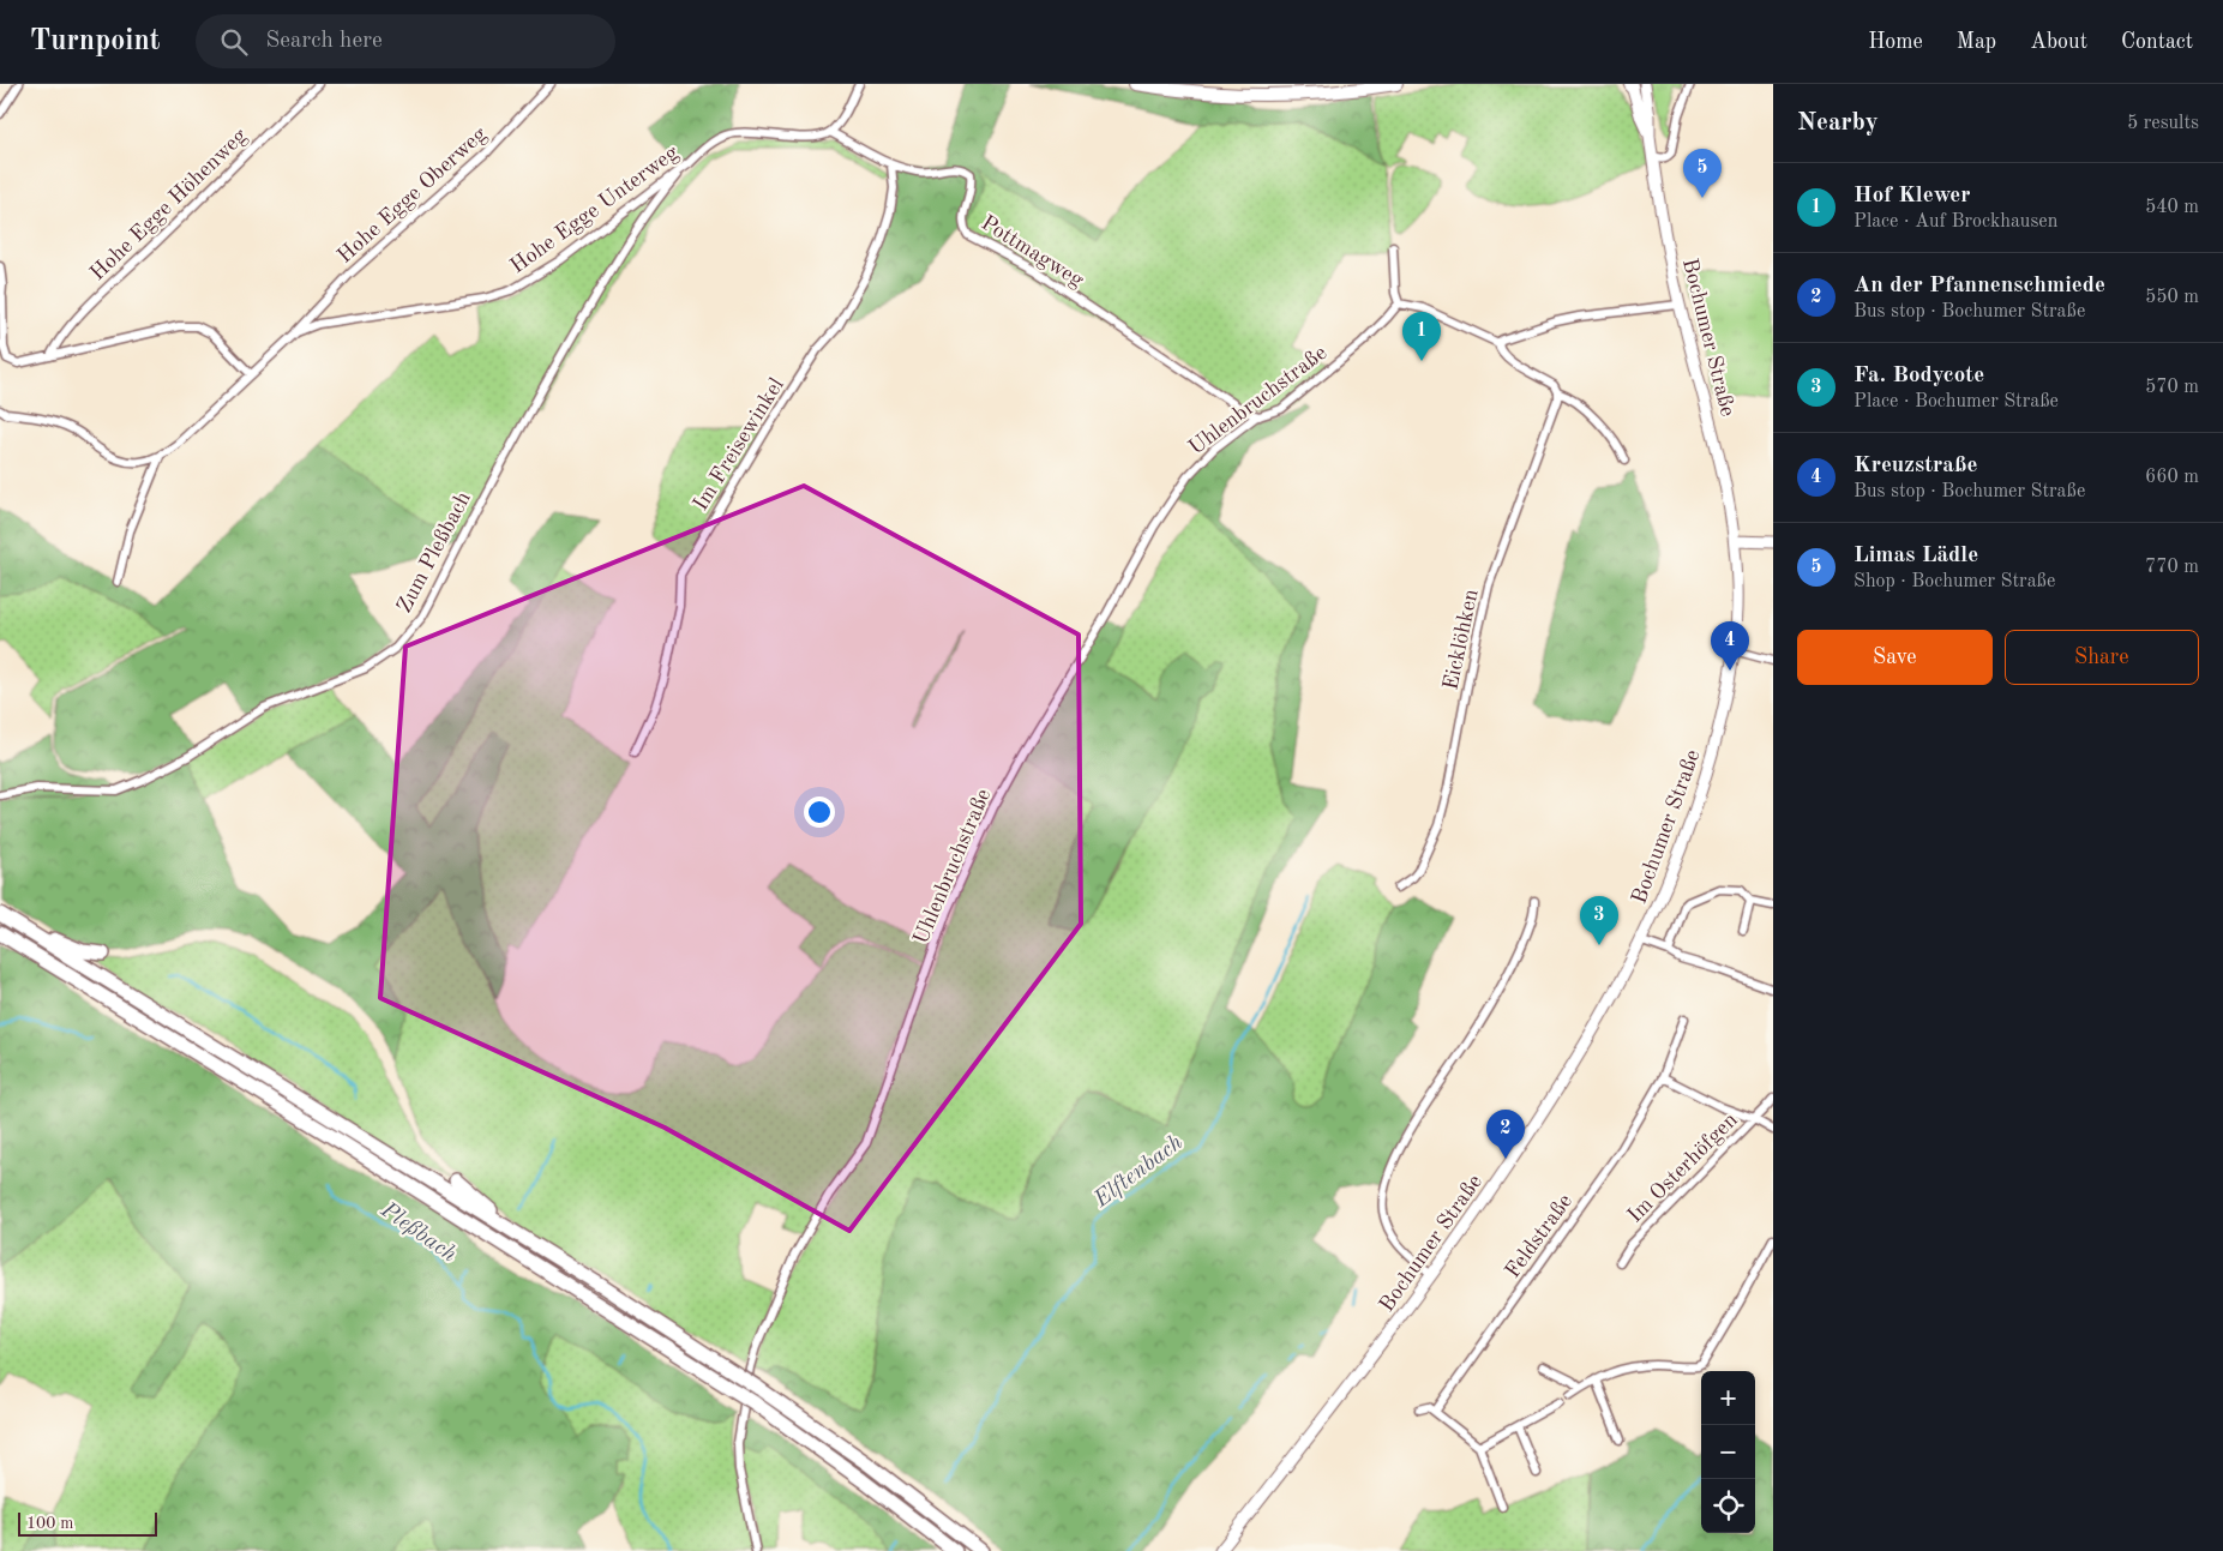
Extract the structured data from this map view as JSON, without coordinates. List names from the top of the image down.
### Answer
{
  "streets": {
    "main road": ["Bochumer Straße"],
    "street": [
      "Hohe Egge Oberweg",
      "Hohe Egge Höhenweg",
      "Hohe Egge Unterweg",
      "Pottmagweg",
      "Uhlenbruchstraße",
      "Im Freisewinkel",
      "Zum Pleßbach",
      "Eicklöhken",
      "Im Osterhöfgen",
      "Feldstraße"
    ]
  },
  "crossings": [
    ["Hohe Egge Oberweg", "Hohe Egge Unterweg"],
    ["Hohe Egge Unterweg", "Pottmagweg"],
    ["Hohe Egge Unterweg", "Zum Pleßbach"],
    ["Pottmagweg", "Uhlenbruchstraße"],
    ["Pottmagweg", "Im Freisewinkel"]
  ],
  "water": ["Elftenbach", "Pleßbach"],
  "scale_bar": "100 m",
  "page": {
    "header": "Turnpoint",
    "search": "Search here",
    "nav": [
      "Home",
      "Map",
      "About",
      "Contact"
    ],
    "heading": ["Nearby", "5 results"],
    "pins": [
      "5",
      "1",
      "4",
      "3",
      "2"
    ],
    "list": [
      {
        "mark": "1",
        "name": "Hof Klewer",
        "note": "Place · Auf Brockhausen",
        "value": "540 m"
      },
      {
        "mark": "2",
        "name": "An der Pfannenschmiede",
        "note": "Bus stop · Bochumer Straße",
        "value": "550 m"
      },
      {
        "mark": "3",
        "name": "Fa. Bodycote",
        "note": "Place · Bochumer Straße",
        "value": "570 m"
      },
      {
        "mark": "4",
        "name": "Kreuzstraße",
        "note": "Bus stop · Bochumer Straße",
        "value": "660 m"
      },
      {
        "mark": "5",
        "name": "Limas Lädle",
        "note": "Shop · Bochumer Straße",
        "value": "770 m"
      }
    ],
    "buttons": ["Save", "Share"],
    "map_buttons": ["+", "−"],
    "scale": "100 m"
  }
}
